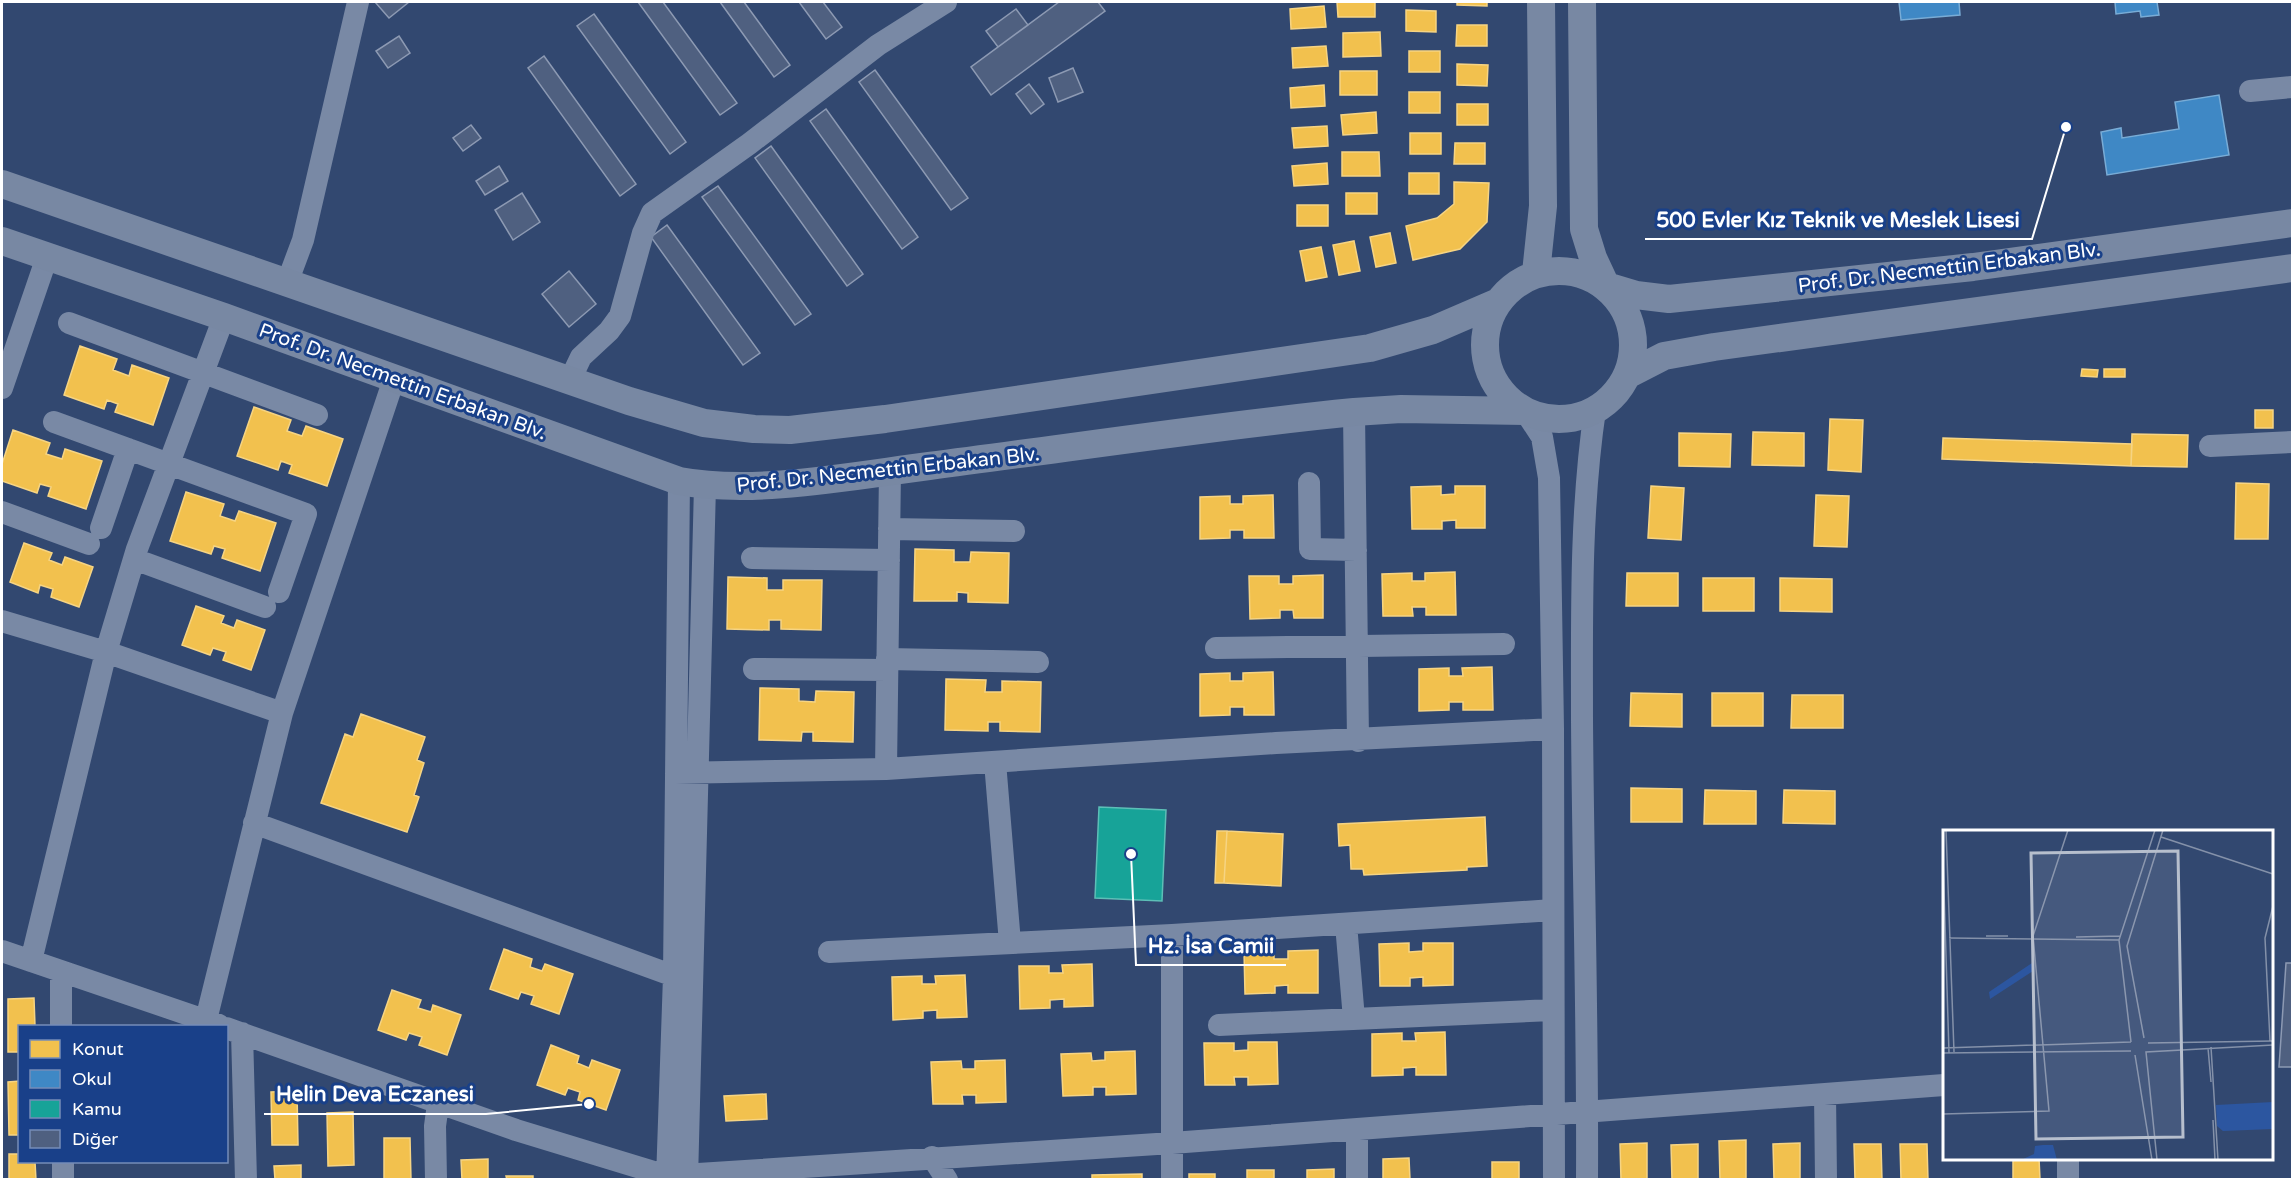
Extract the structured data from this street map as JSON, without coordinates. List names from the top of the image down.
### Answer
{
  "streets": {
    "main road": ["Prof. Dr. Necmettin Erbakan Blv."]
  },
  "places": ["500 Evler Kız Teknik ve Meslek Lisesi", "Hz. İsa Camii", "Helin Deva Eczanesi"],
  "legend": [
    "Konut",
    "Okul",
    "Kamu",
    "Diğer"
  ]
}
